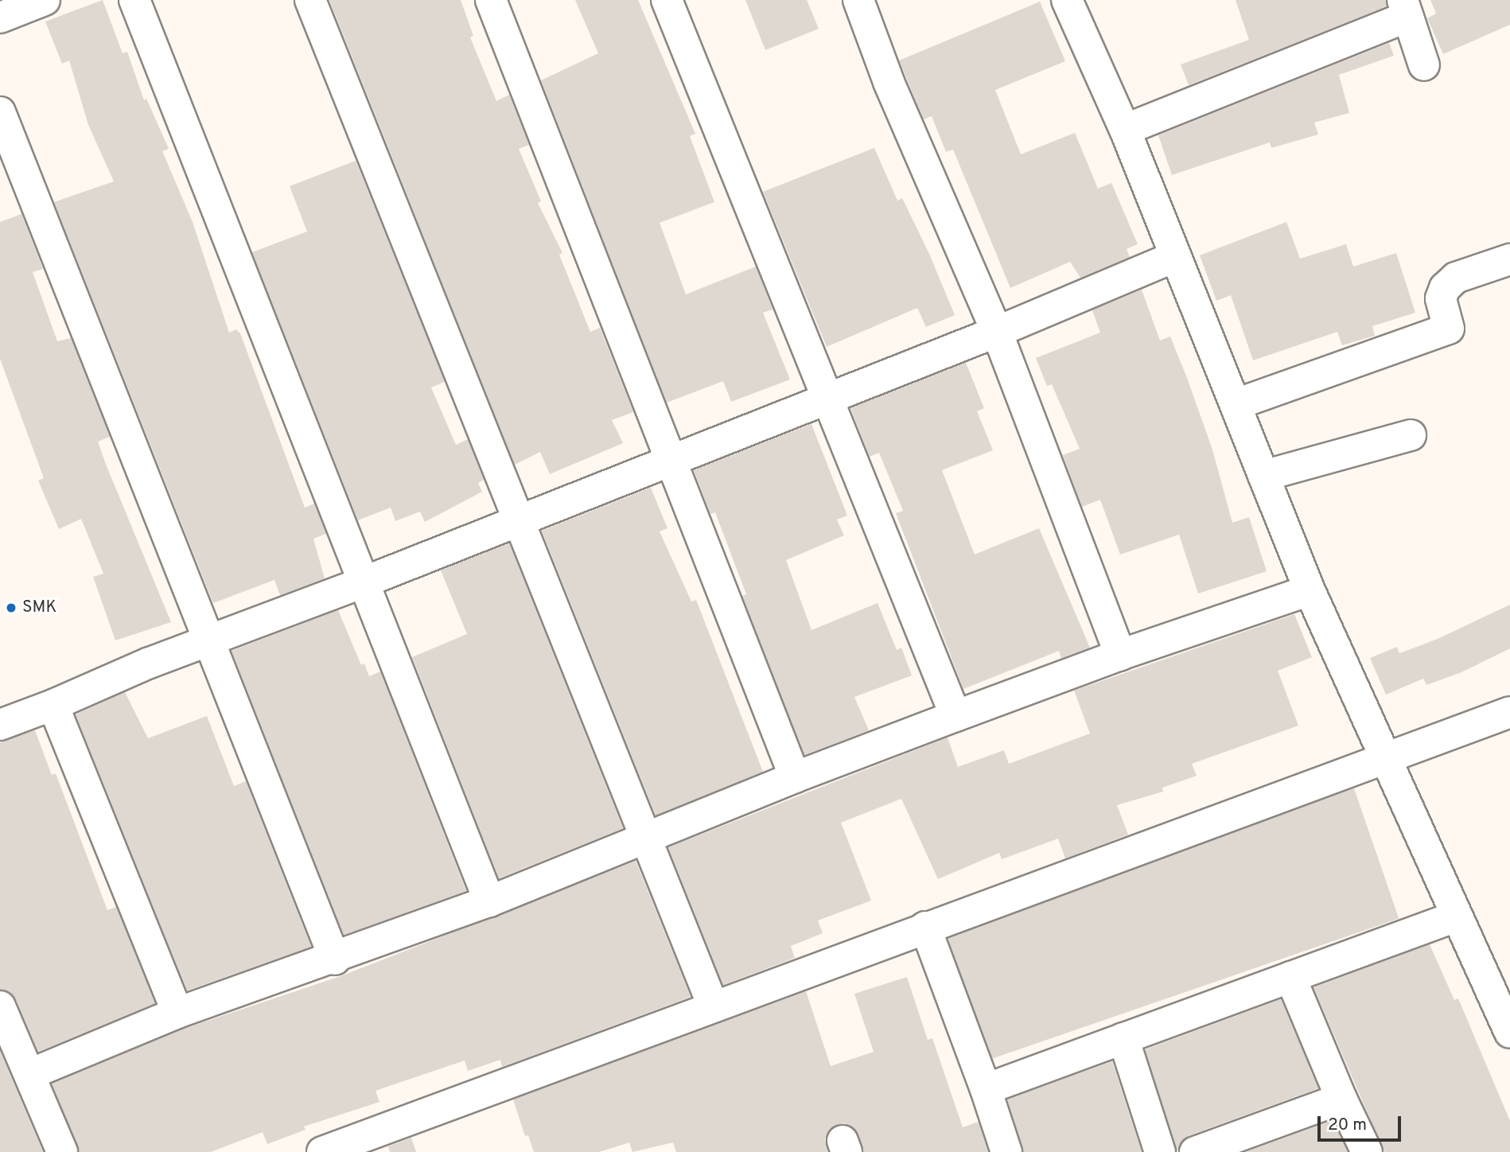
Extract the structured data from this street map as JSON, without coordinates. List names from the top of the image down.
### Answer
{
  "places": ["SMK"],
  "scale_bar": "20 m"
}
